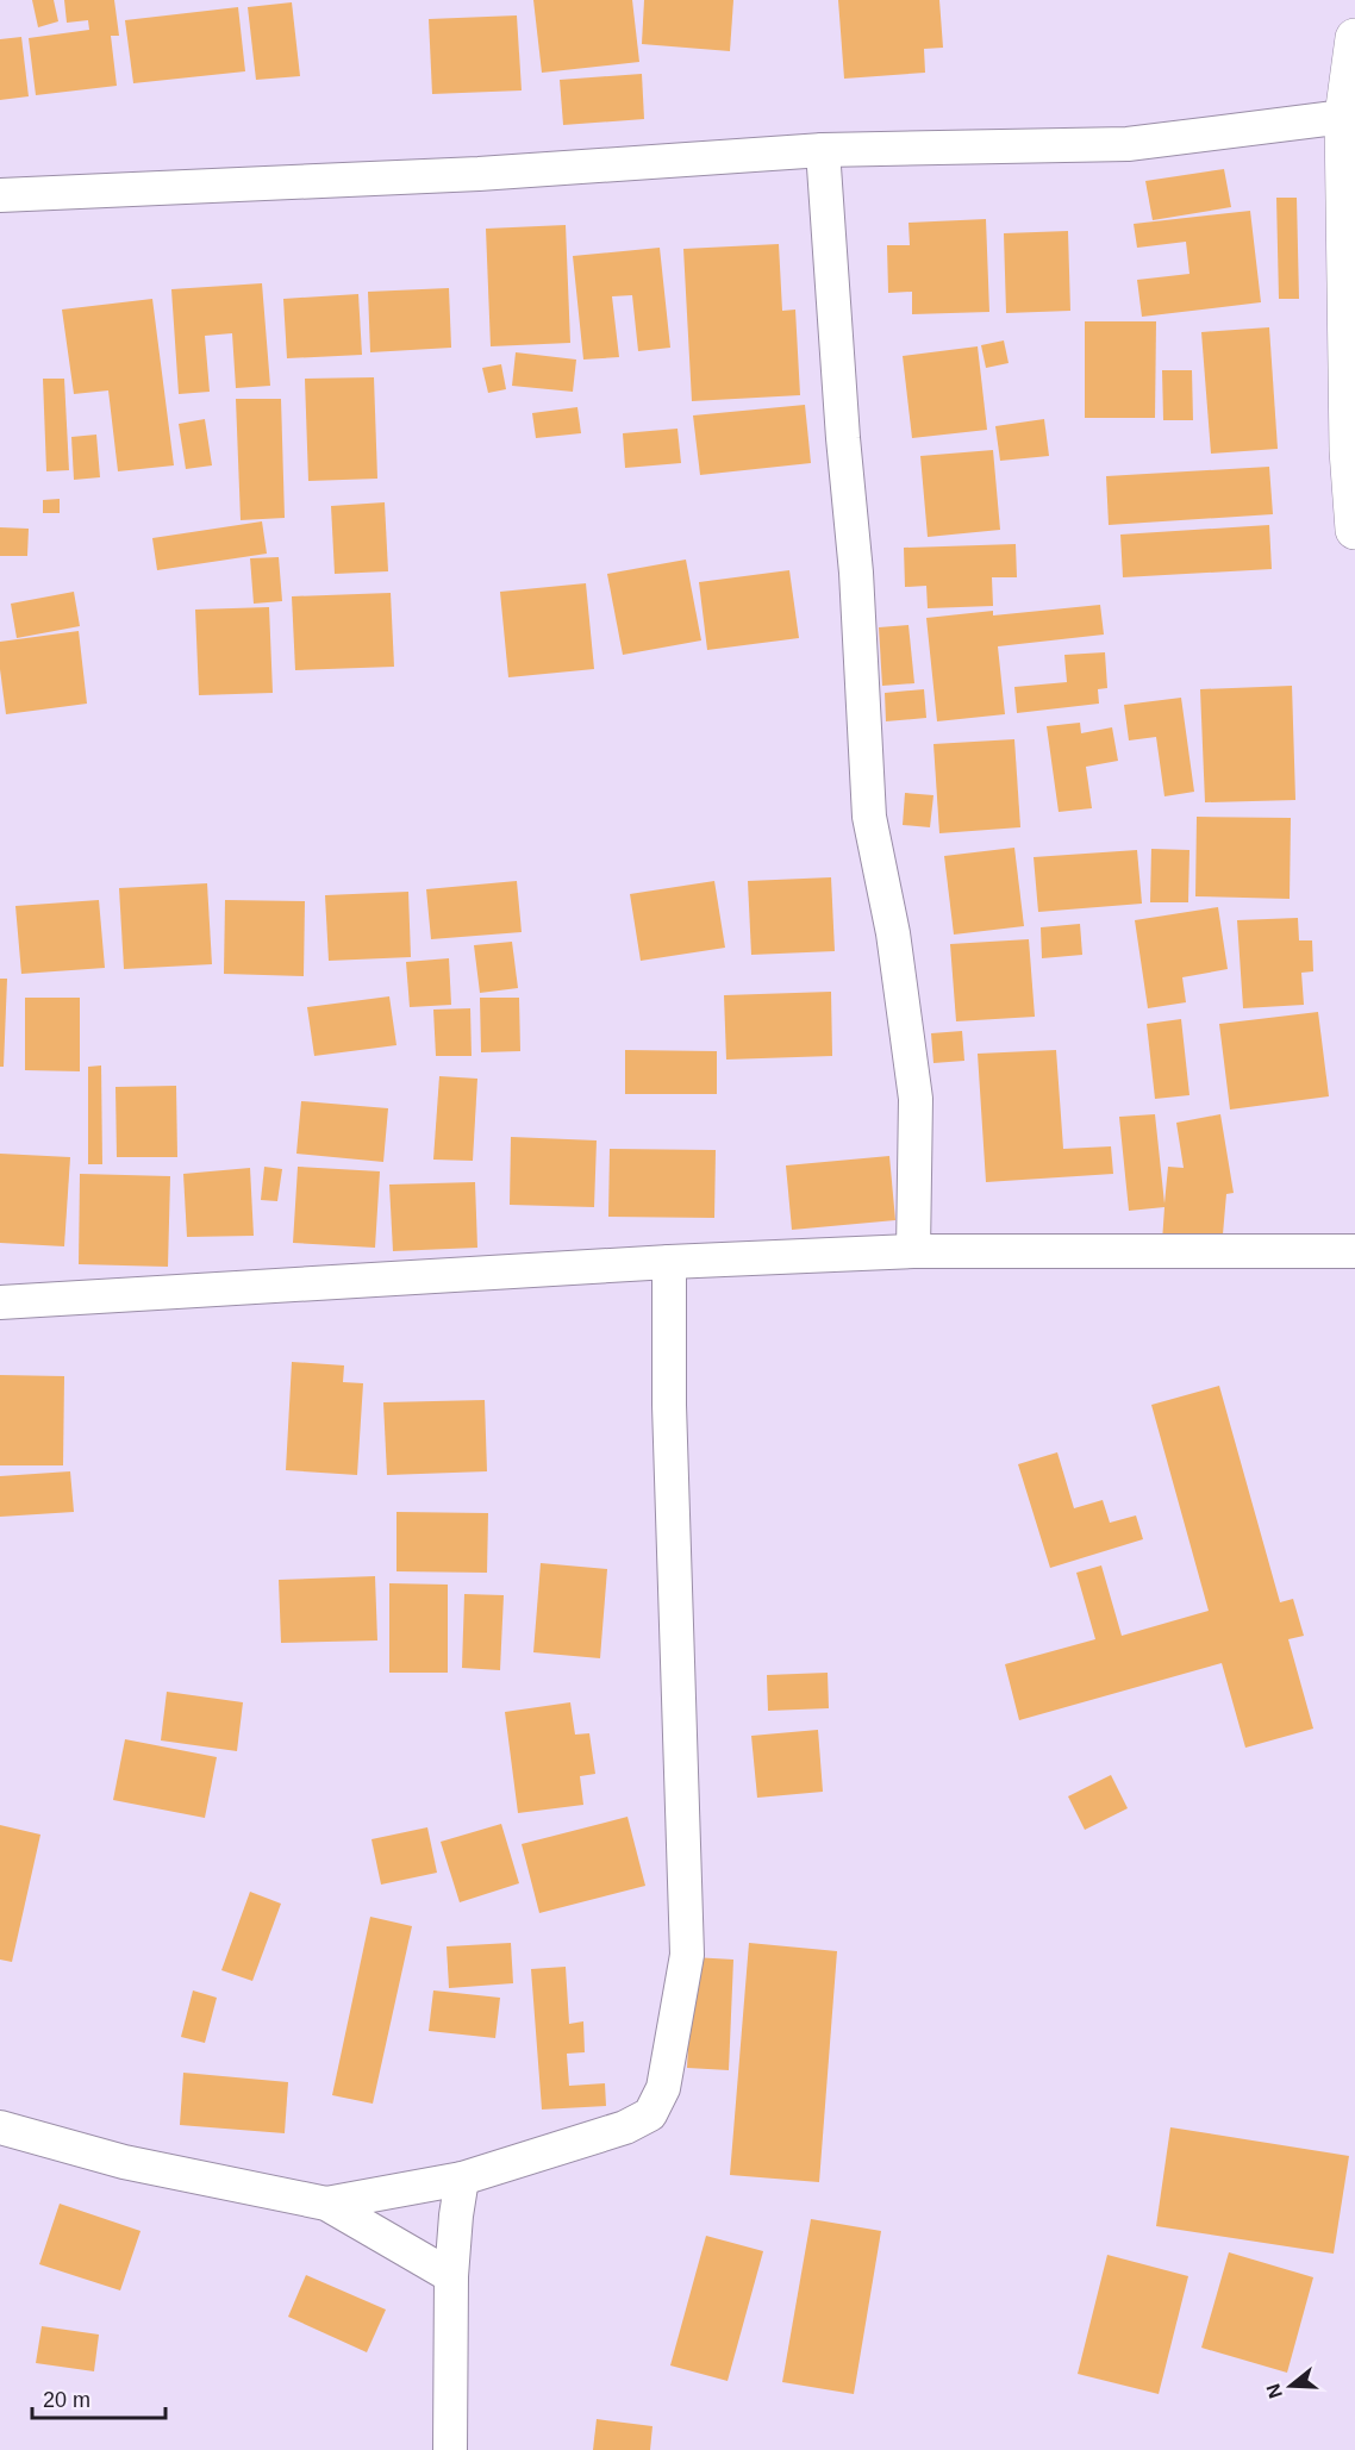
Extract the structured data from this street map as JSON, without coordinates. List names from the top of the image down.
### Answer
{
  "scale_bar": "20 m",
  "north": "left"
}
